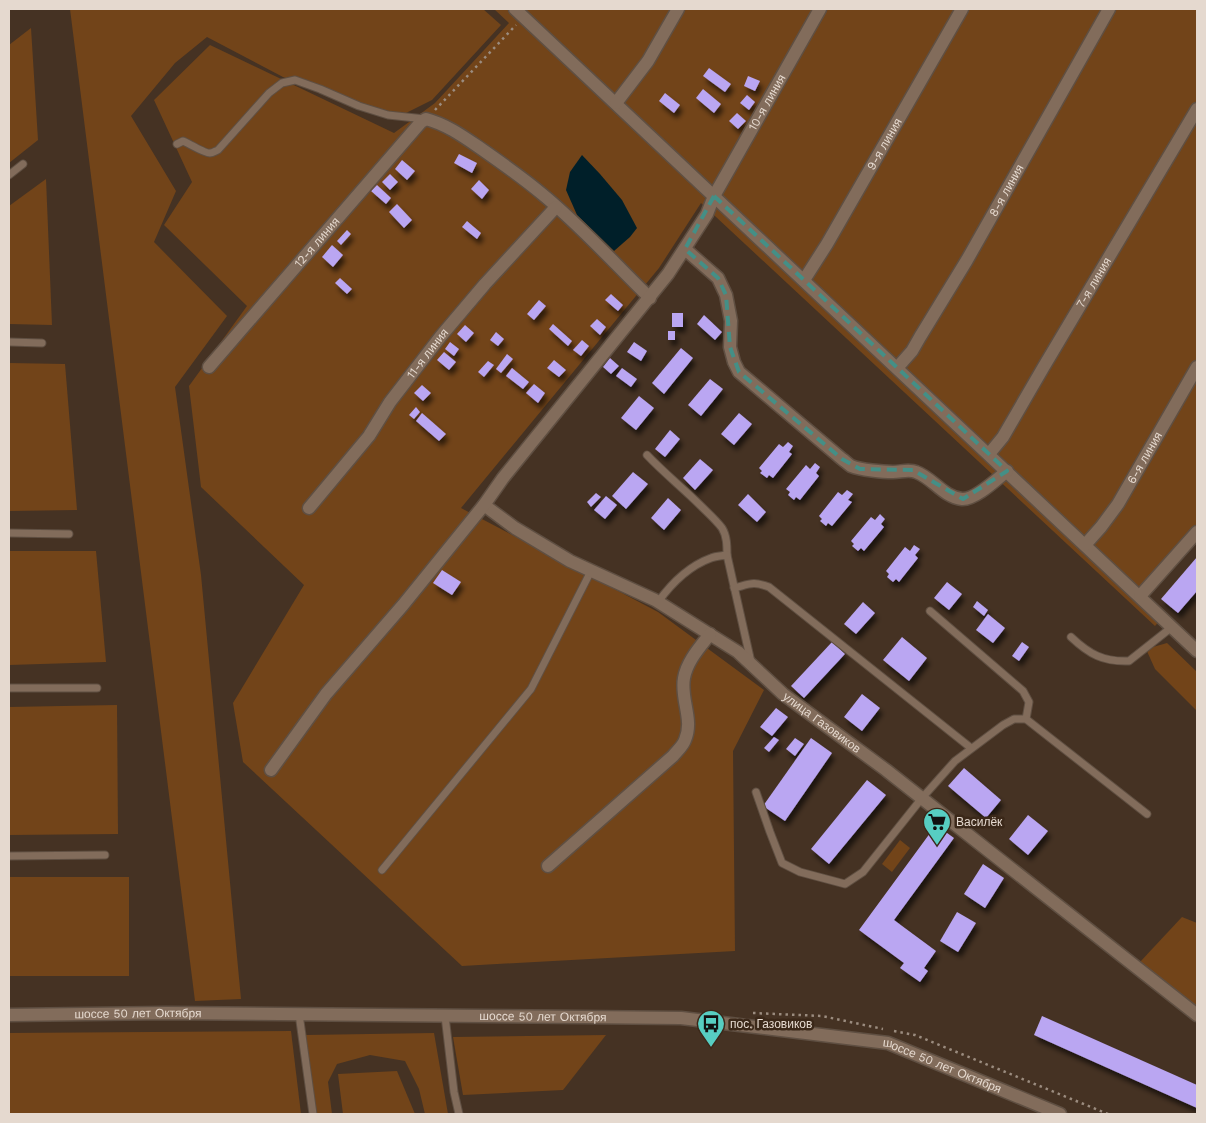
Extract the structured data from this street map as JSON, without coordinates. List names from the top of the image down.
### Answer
{
  "streets": {
    "street": [
      "10-я линия",
      "9-я линия",
      "8-я линия",
      "12-я линия",
      "7-я линия",
      "11-я линия",
      "6-я линия",
      "улица Газовиков",
      "шоссе 50 лет Октября"
    ]
  },
  "crossings": [
    ["10-я линия", "улица Газовиков"]
  ],
  "places": {
    "supermarket": ["Василёк"],
    "bus stop": ["пос. Газовиков"]
  }
}
